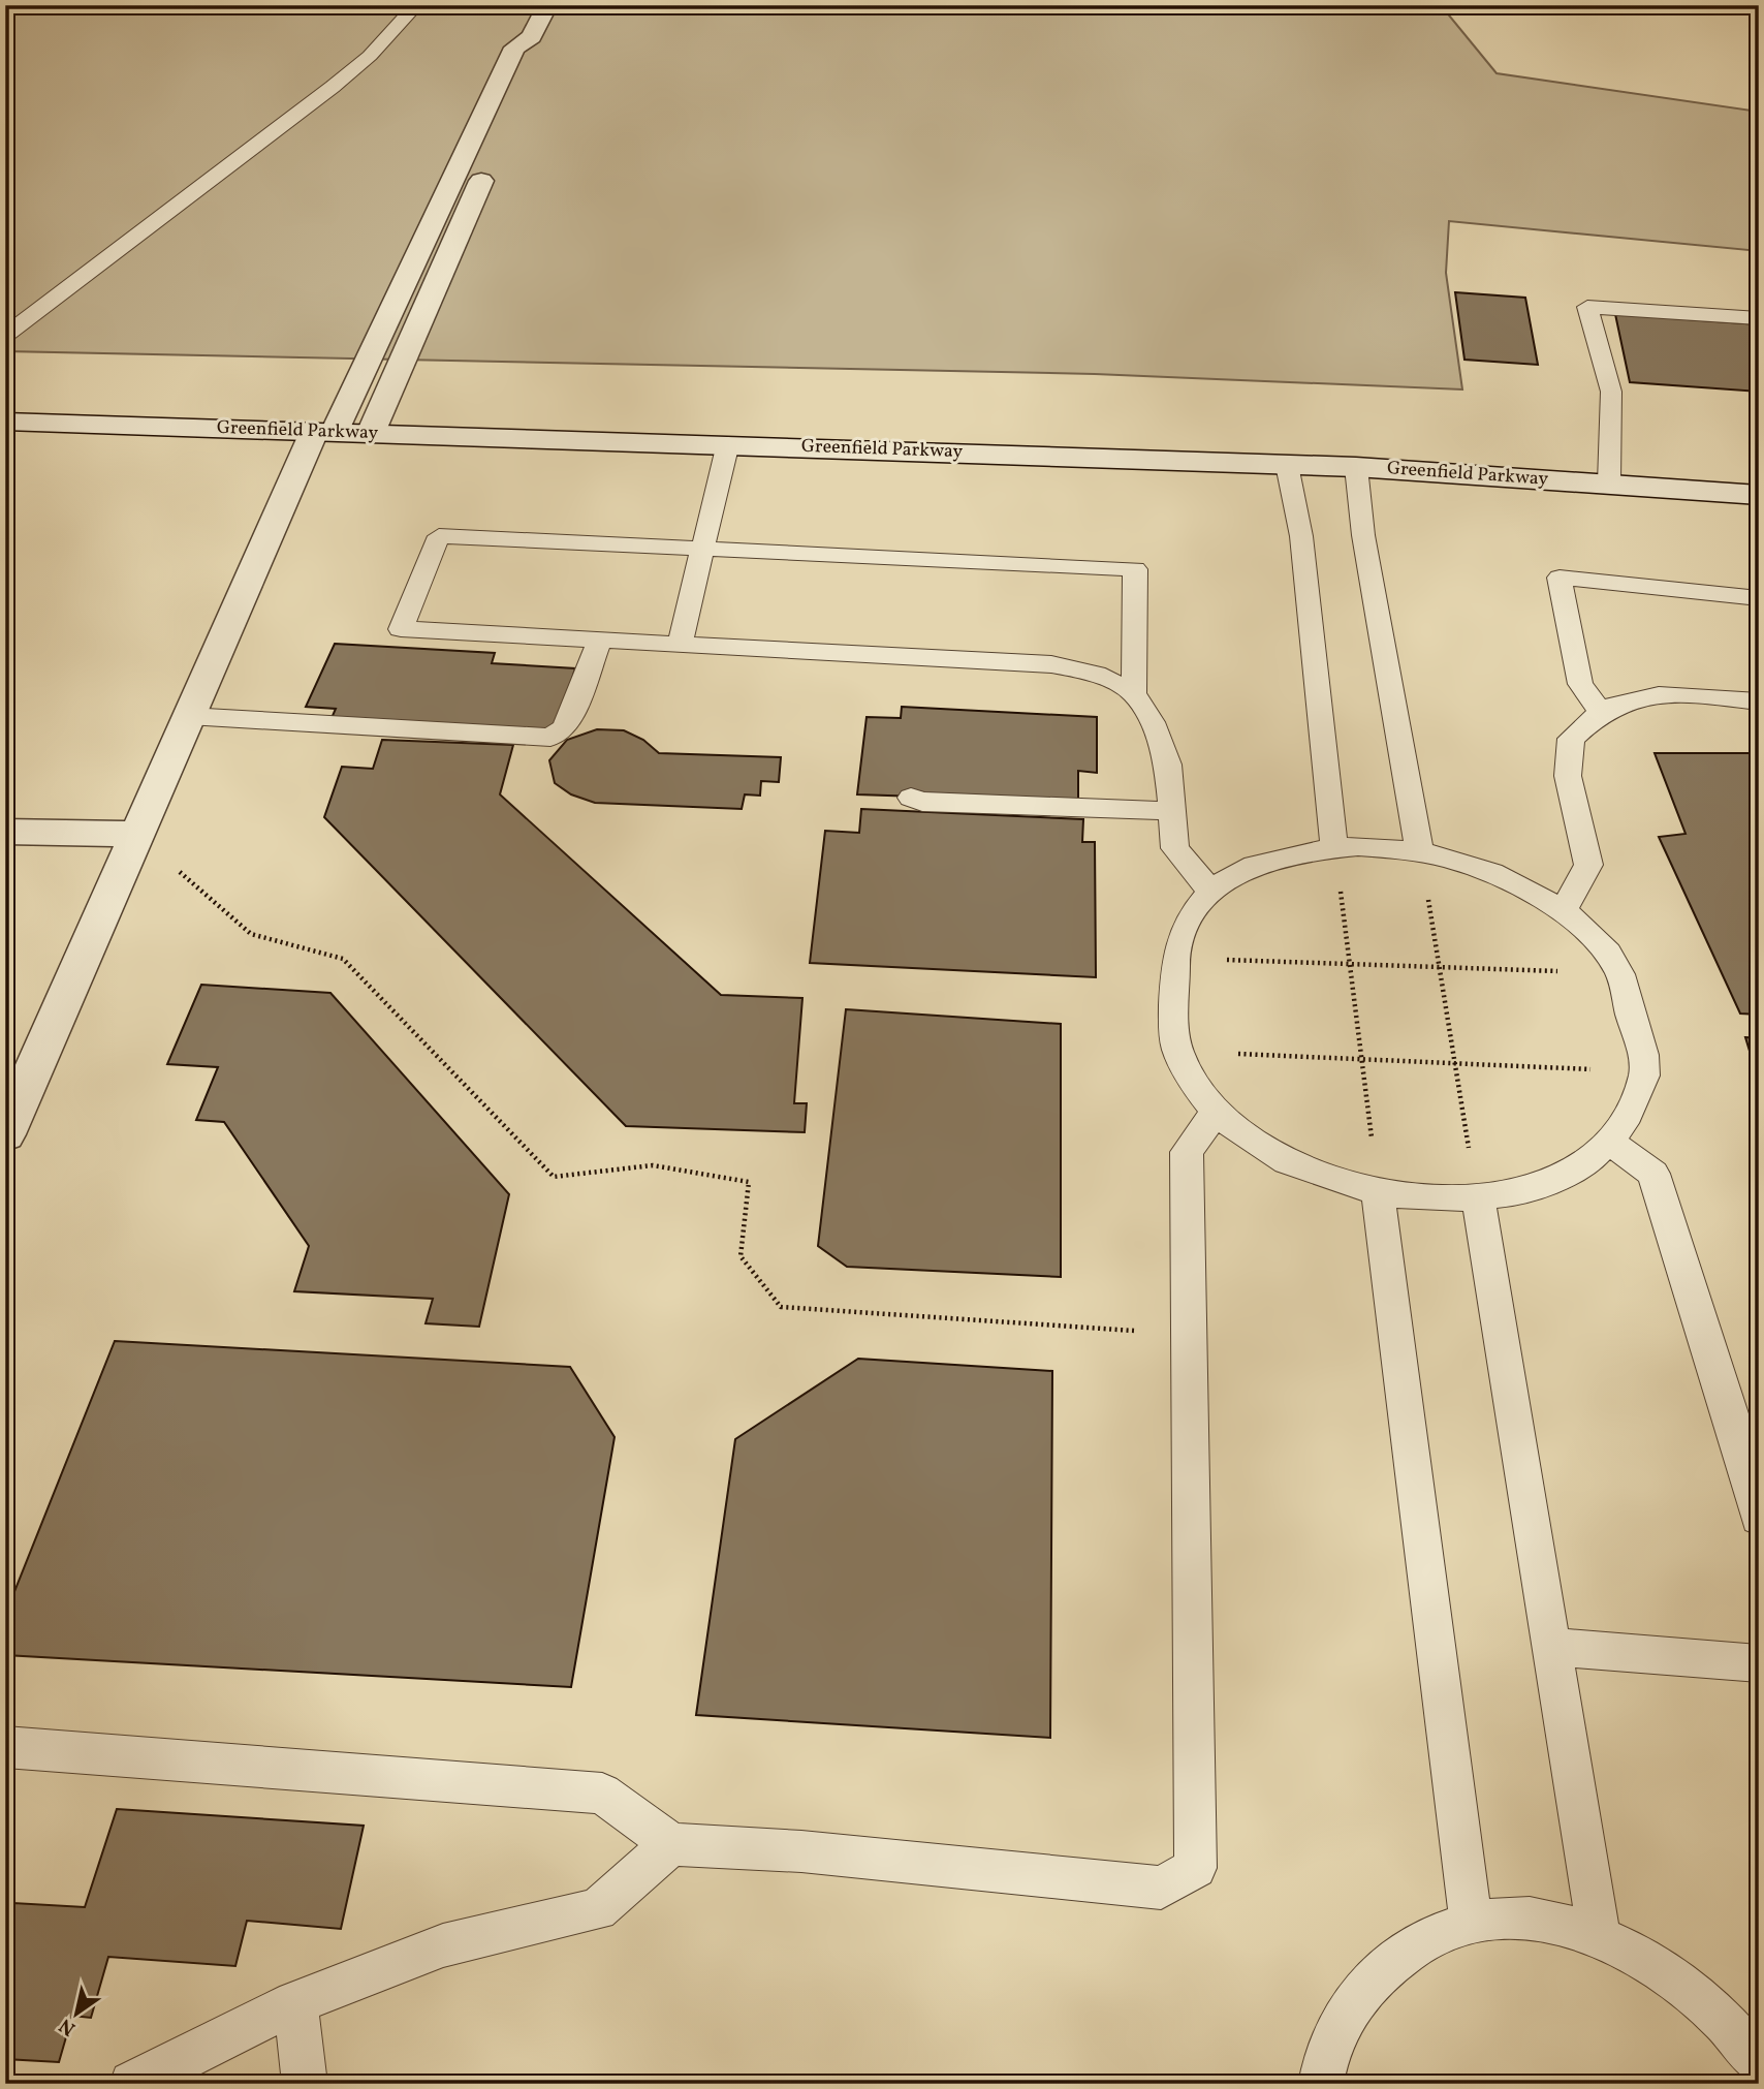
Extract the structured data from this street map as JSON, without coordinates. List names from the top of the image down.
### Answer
{
  "streets": {
    "street": ["Greenfield Parkway"]
  },
  "north": "bottom left"
}
